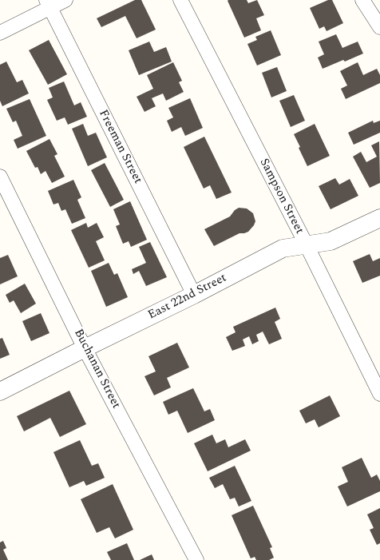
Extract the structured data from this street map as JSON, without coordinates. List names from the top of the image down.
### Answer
{
  "streets": {
    "street": [
      "Freeman Street",
      "Sampson Street",
      "East 22nd Street",
      "Buchanan Street"
    ]
  },
  "crossings": [
    ["Freeman Street", "East 22nd Street"],
    ["Sampson Street", "East 22nd Street"],
    ["East 22nd Street", "Buchanan Street"]
  ]
}
